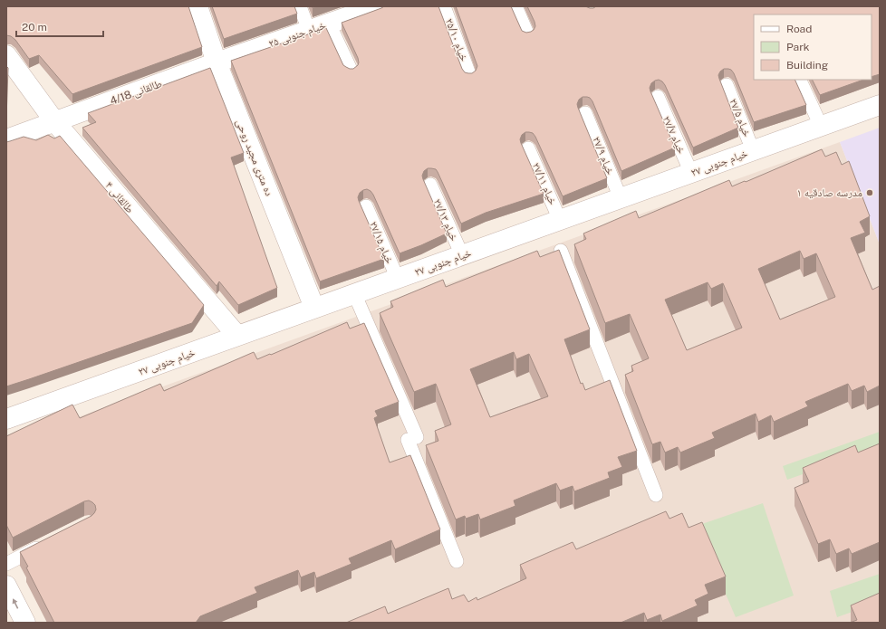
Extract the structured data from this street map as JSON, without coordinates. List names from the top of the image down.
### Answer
{
  "streets": {
    "street": [
      "خیام جنوبی ۲۵",
      "طالقانی 4/18",
      "ده متری مجید روحی",
      "خیام جنوبی ۲۷",
      "طالقانی ۴"
    ],
    "lane": [
      "خیام ۲۵/۱۰",
      "خیام ۲۷/۵",
      "خیام ۲۷/۷",
      "خیام ۲۷/۹",
      "خیام ۲۷/۱۱",
      "خیام ۲۷/۱۳",
      "خیام ۲۷/۱۵"
    ]
  },
  "crossings": [
    ["خیام جنوبی ۲۵", "طالقانی 4/18"],
    ["خیام جنوبی ۲۵", "ده متری مجید روحی"],
    ["طالقانی 4/18", "ده متری مجید روحی"],
    ["طالقانی 4/18", "طالقانی ۴"],
    ["خیام ۲۷/۵", "خیام جنوبی ۲۷"],
    ["خیام ۲۷/۷", "خیام جنوبی ۲۷"],
    ["خیام ۲۷/۹", "خیام جنوبی ۲۷"],
    ["ده متری مجید روحی", "خیام جنوبی ۲۷"],
    ["خیام جنوبی ۲۷", "خیام ۲۷/۱۱"],
    ["خیام جنوبی ۲۷", "طالقانی ۴"],
    ["خیام جنوبی ۲۷", "خیام ۲۷/۱۳"],
    ["خیام جنوبی ۲۷", "خیام ۲۷/۱۵"]
  ],
  "places": ["مدرسه صادقیه ۱"],
  "legend": ["Road", "Park", "Building"],
  "scale_bar": "20 m"
}
